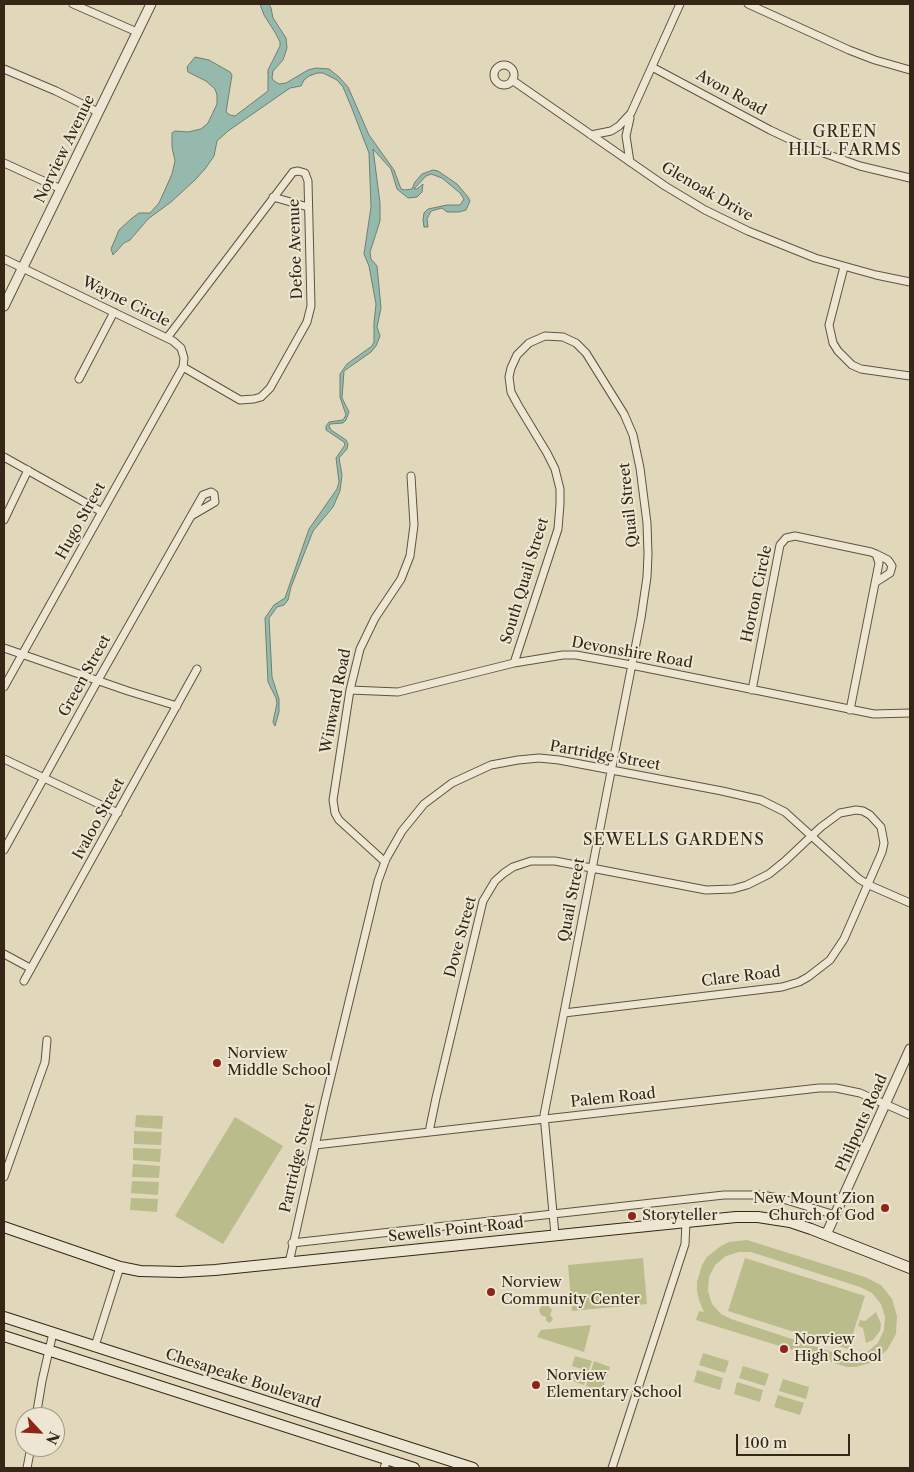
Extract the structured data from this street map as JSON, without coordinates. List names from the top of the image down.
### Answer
{
  "streets": {
    "main road": ["Sewells Point Road", "Chesapeake Boulevard"],
    "street": [
      "Avon Road",
      "Norview Avenue",
      "Glenoak Drive",
      "Defoe Avenue",
      "Wayne Circle",
      "Quail Street",
      "Hugo Street",
      "South Quail Street",
      "Horton Circle",
      "Devonshire Road",
      "Green Street",
      "Winward Road",
      "Partridge Street",
      "Ivaloo Street",
      "Dove Street",
      "Clare Road",
      "Palem Road",
      "Philpotts Road"
    ]
  },
  "crossings": [
    ["Norview Avenue", "Wayne Circle"],
    ["Defoe Avenue", "Wayne Circle"],
    ["Defoe Avenue", "Hugo Street"],
    ["Wayne Circle", "Hugo Street"],
    ["Quail Street", "South Quail Street"],
    ["Quail Street", "Devonshire Road"],
    ["Quail Street", "Partridge Street"],
    ["Quail Street", "Dove Street"],
    ["Quail Street", "Clare Road"],
    ["Quail Street", "Palem Road"],
    ["Quail Street", "Sewells Point Road"],
    ["South Quail Street", "Devonshire Road"],
    ["Horton Circle", "Devonshire Road"],
    ["Devonshire Road", "Winward Road"],
    ["Winward Road", "Partridge Street"],
    ["Partridge Street", "Dove Street"],
    ["Partridge Street", "Clare Road"],
    ["Partridge Street", "Palem Road"],
    ["Partridge Street", "Sewells Point Road"],
    ["Dove Street", "Clare Road"],
    ["Dove Street", "Palem Road"],
    ["Palem Road", "Philpotts Road"],
    ["Philpotts Road", "Sewells Point Road"]
  ],
  "districts": ["GREEN HILL FARMS", "SEWELLS GARDENS"],
  "places": [
    "Norview Middle School",
    "New Mount Zion Church of God",
    "Storyteller",
    "Norview Community Center",
    "Norview High School",
    "Norview Elementary School"
  ],
  "scale_bar": "100 m",
  "north": "bottom right"
}
